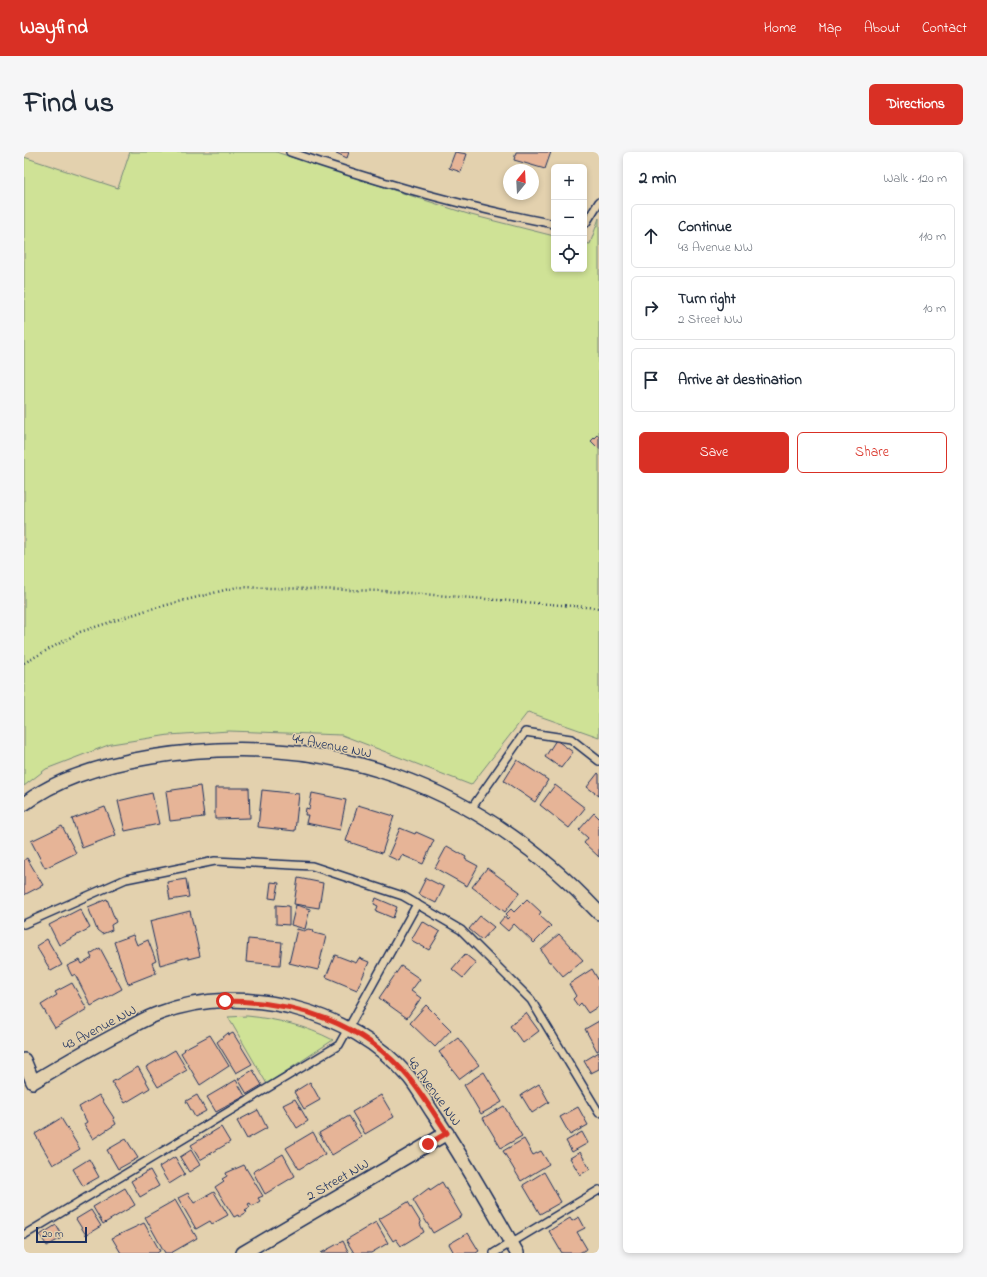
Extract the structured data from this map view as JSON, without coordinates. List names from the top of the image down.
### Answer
{
  "streets": {
    "street": ["44 Avenue NW", "43 Avenue NW", "2 Street NW"]
  },
  "crossings": [
    ["43 Avenue NW", "2 Street NW"]
  ],
  "scale_bar": "20 m",
  "north": "top",
  "page": {
    "header": "Wayfind",
    "nav": [
      "Home",
      "Map",
      "About",
      "Contact"
    ],
    "title": "Find us",
    "buttons": [
      "Directions",
      ["Save", "Share"]
    ],
    "heading": ["2 min", "Walk · 120 m"],
    "map_buttons": ["+", "−"],
    "list": [
      ["Continue", "43 Avenue NW", "110 m"],
      ["Turn right", "2 Street NW", "10 m"],
      "Arrive at destination"
    ],
    "scale": "20 m"
  }
}
